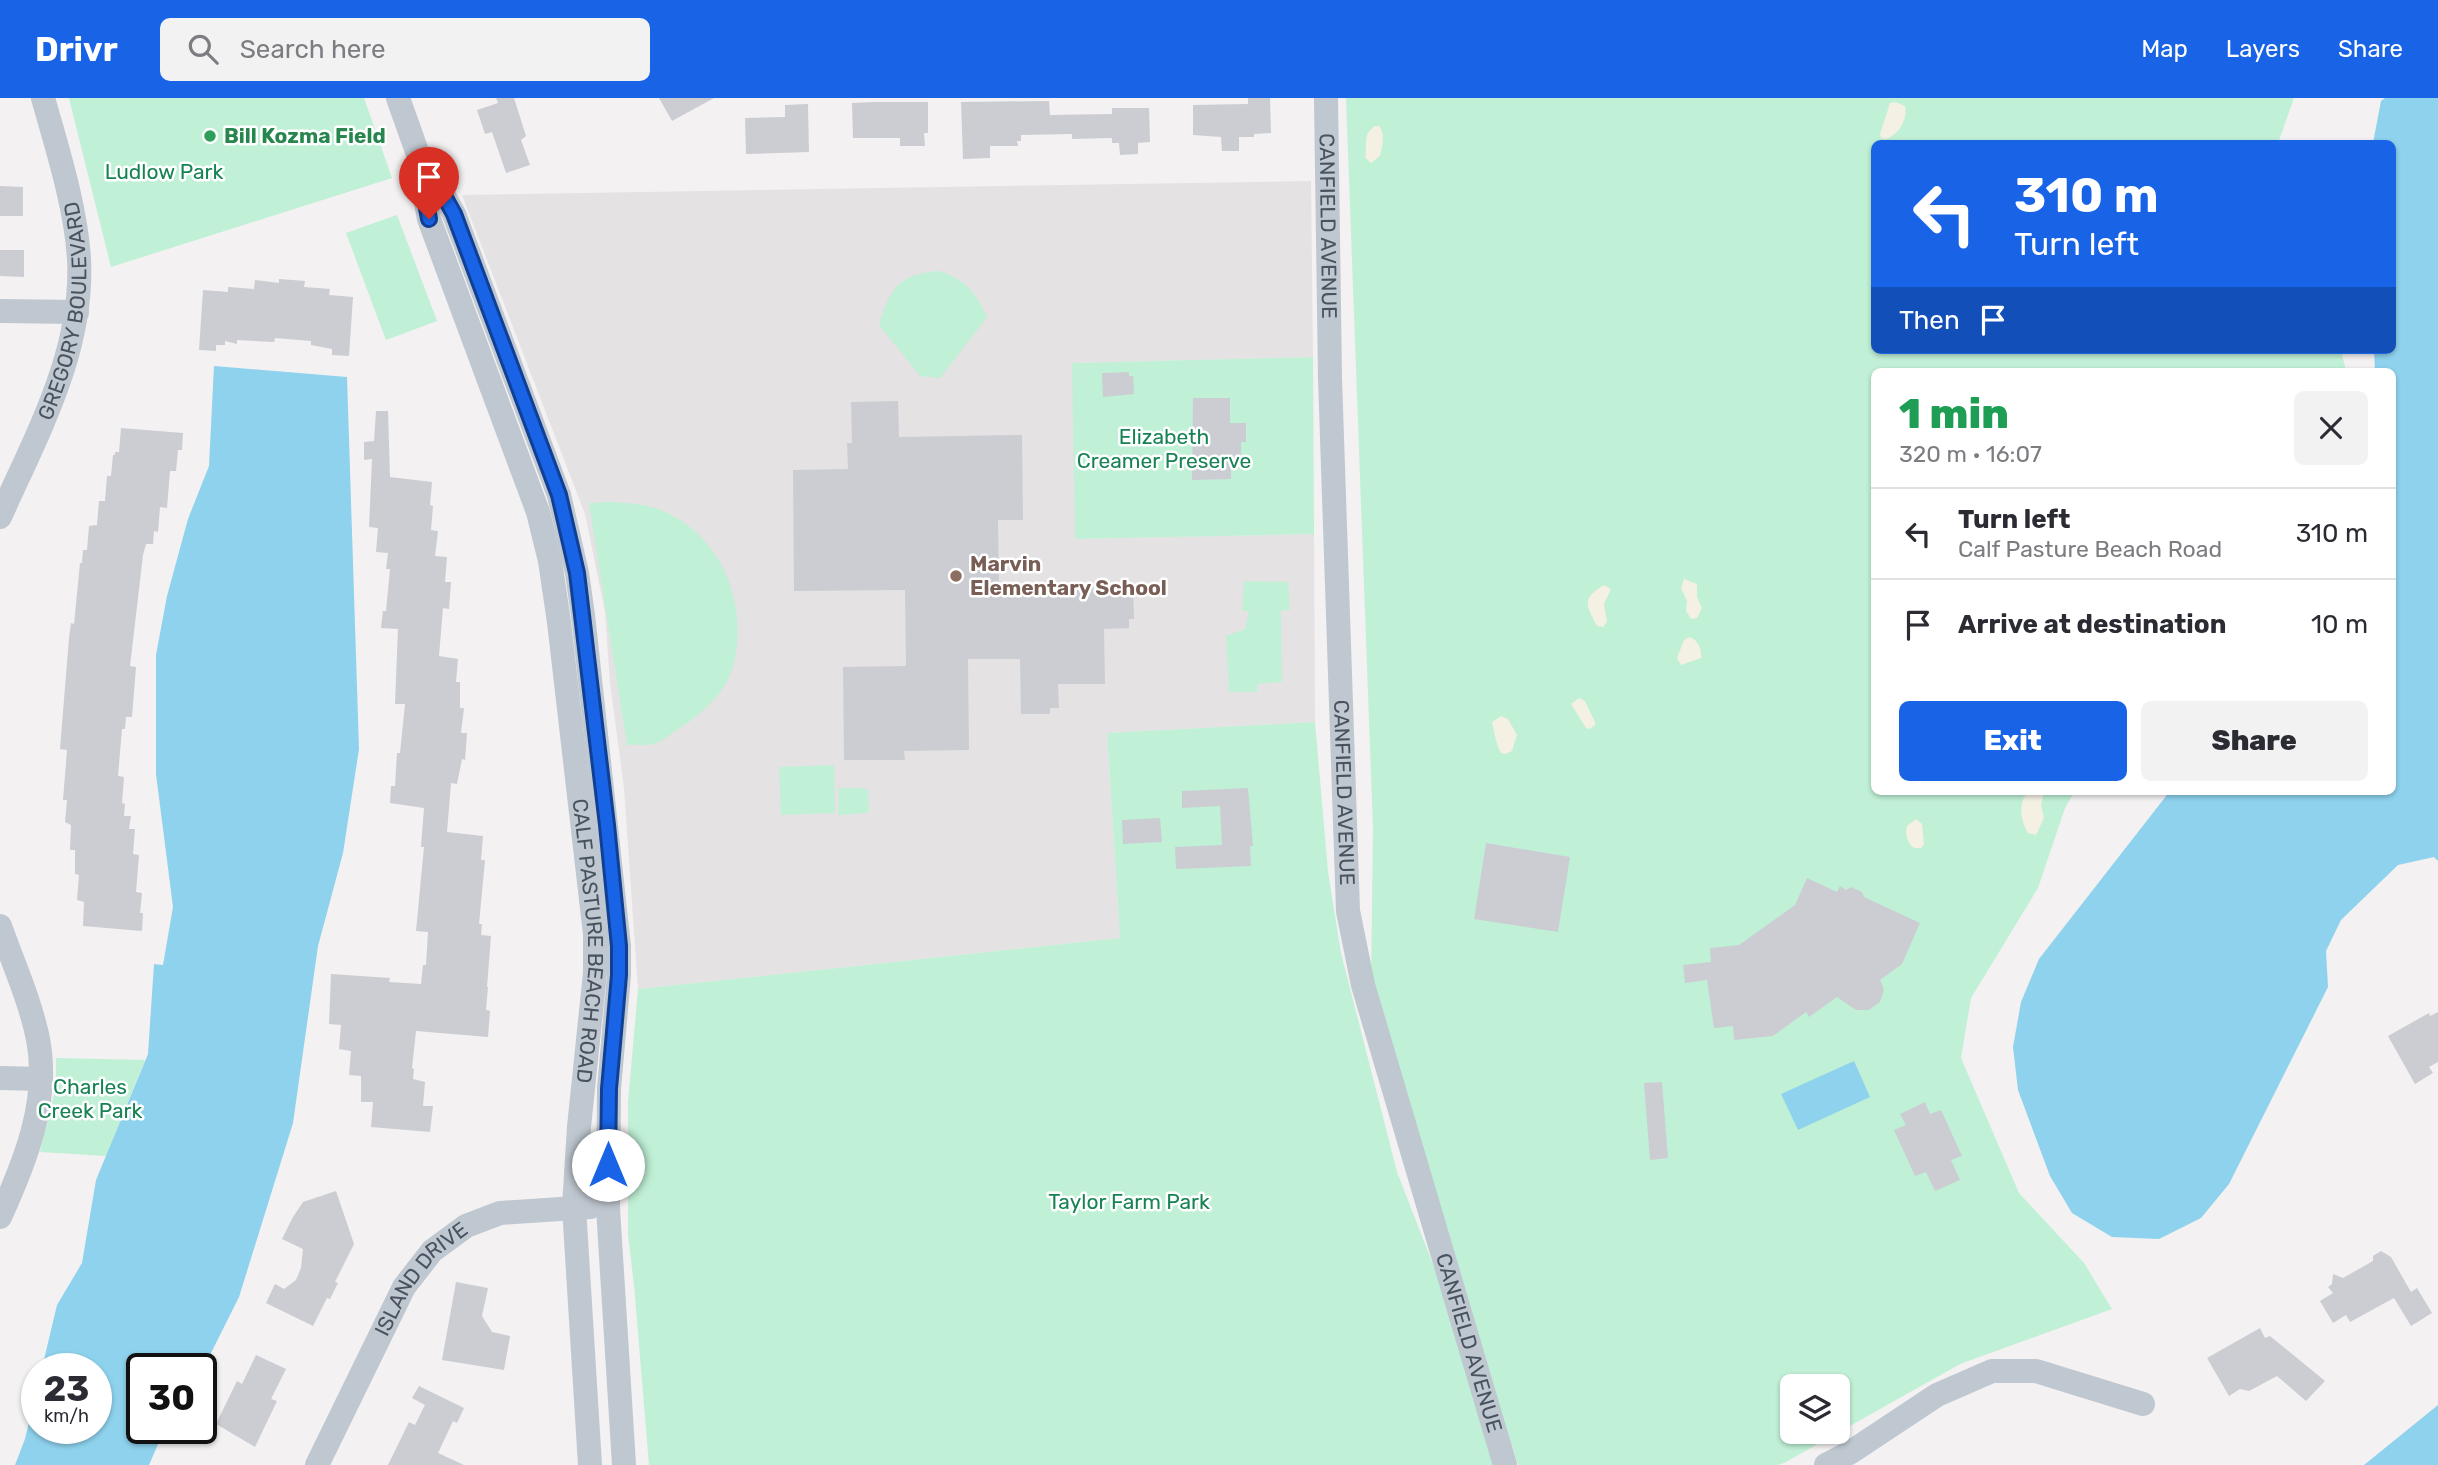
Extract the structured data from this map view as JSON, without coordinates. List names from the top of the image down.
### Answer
{
  "streets": {
    "street": [
      "CANFIELD AVENUE",
      "GREGORY BOULEVARD",
      "CALF PASTURE BEACH ROAD",
      "ISLAND DRIVE"
    ]
  },
  "crossings": [
    ["CALF PASTURE BEACH ROAD", "ISLAND DRIVE"]
  ],
  "parks": [
    "Ludlow Park",
    "Elizabeth Creamer Preserve",
    "Charles Creek Park",
    "Taylor Farm Park"
  ],
  "places": ["Bill Kozma Field", "Marvin Elementary School"],
  "page": {
    "header": "Drivr",
    "search": "Search here",
    "nav": ["Map", "Layers", "Share"],
    "turn": ["310 m", "Turn left"],
    "then": "Then",
    "heading": ["1 min", "320 m · 16:07"],
    "list": [
      {
        "name": "Turn left",
        "note": "Calf Pasture Beach Road",
        "value": "310 m"
      },
      {
        "name": "Arrive at destination",
        "value": "10 m"
      }
    ],
    "buttons": ["Exit", "Share"],
    "speed": "23 km/h",
    "limit": "30"
  }
}
